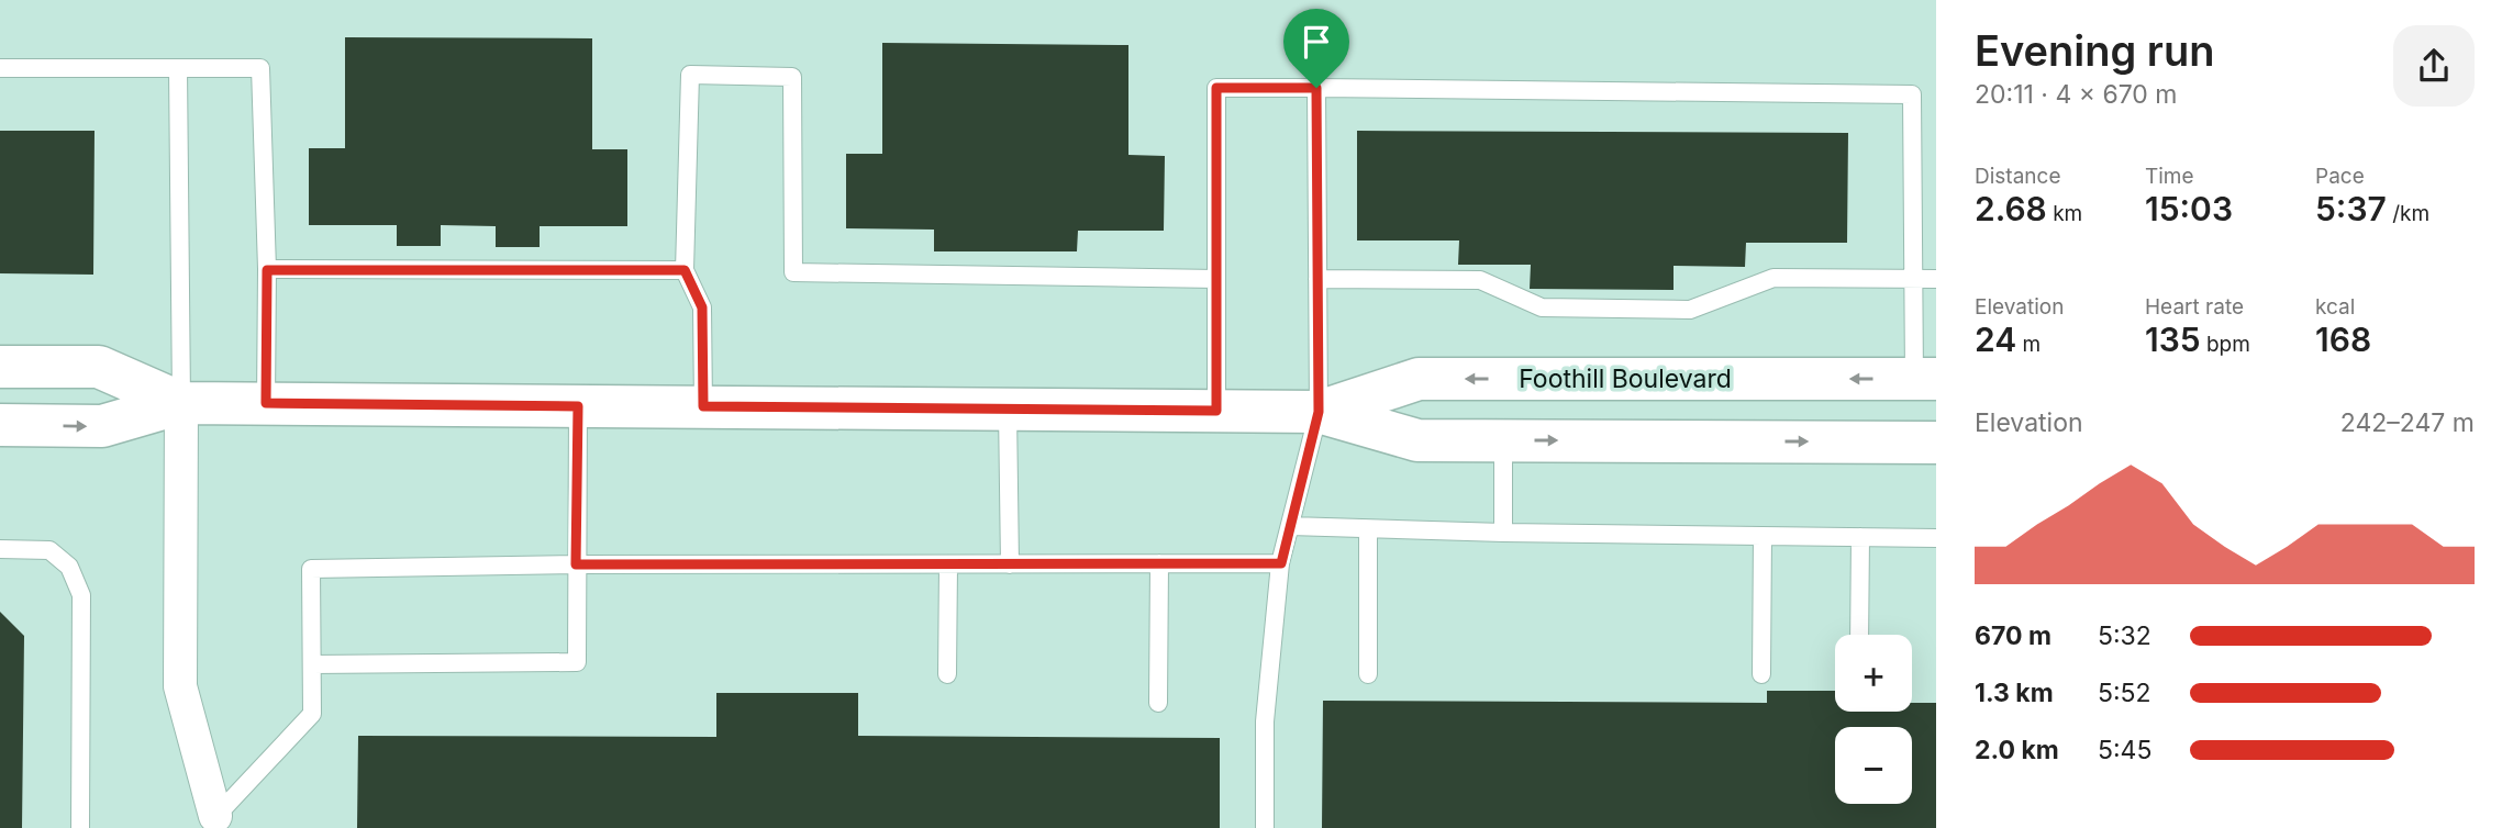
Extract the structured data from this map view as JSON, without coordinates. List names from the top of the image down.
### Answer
{
  "streets": {
    "main road": ["Foothill Boulevard"]
  },
  "page": {
    "heading": ["Evening run", "20:11 · 4 × 670 m"],
    "stats": [
      ["Distance", "2.68 km"],
      ["Time", "15:03"],
      ["Pace", "5:37 /km"],
      ["Elevation", "24 m"],
      ["Heart rate", "135 bpm"],
      ["kcal", "168"]
    ],
    "chart": ["Elevation", "242–247 m"],
    "list": [
      {
        "name": "670 m",
        "note": "5:32"
      },
      {
        "name": "1.3 km",
        "note": "5:52"
      },
      {
        "name": "2.0 km",
        "note": "5:45"
      }
    ],
    "map_buttons": ["+", "−"]
  }
}
